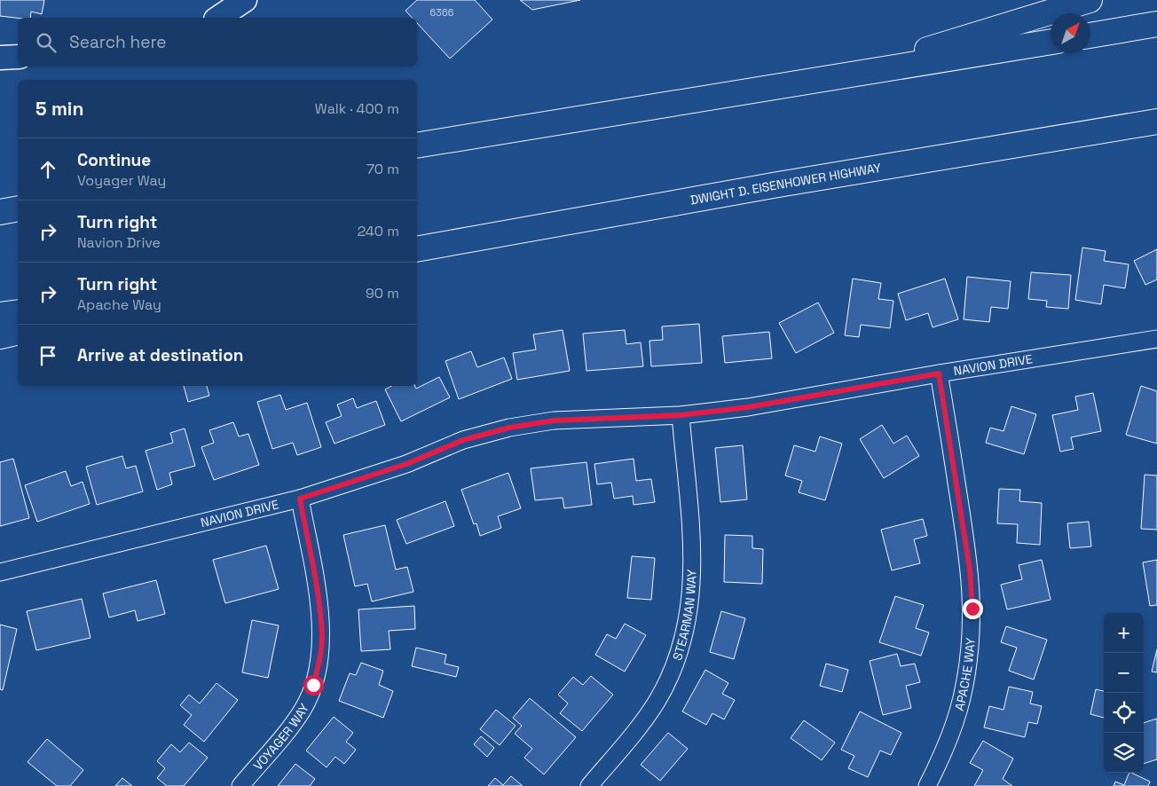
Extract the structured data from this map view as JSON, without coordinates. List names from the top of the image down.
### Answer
{
  "streets": {
    "highway": ["DWIGHT D. EISENHOWER HIGHWAY"],
    "street": [
      "NAVION DRIVE",
      "STEARMAN WAY",
      "APACHE WAY",
      "VOYAGER WAY"
    ]
  },
  "crossings": [
    ["NAVION DRIVE", "STEARMAN WAY"],
    ["NAVION DRIVE", "APACHE WAY"],
    ["NAVION DRIVE", "VOYAGER WAY"]
  ],
  "house_numbers": ["6366"],
  "north": "top right",
  "page": {
    "search": "Search here",
    "heading": ["5 min", "Walk · 400 m"],
    "list": [
      ["Continue", "Voyager Way", "70 m"],
      ["Turn right", "Navion Drive", "240 m"],
      ["Turn right", "Apache Way", "90 m"],
      "Arrive at destination"
    ],
    "map_buttons": ["+", "−"]
  }
}
